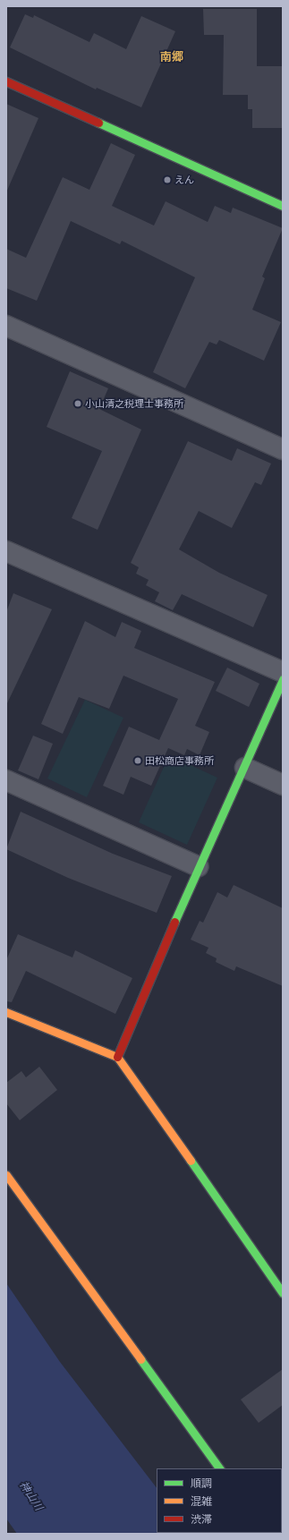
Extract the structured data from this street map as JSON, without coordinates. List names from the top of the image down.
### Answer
{
  "districts": ["南郷"],
  "water": ["神山川"],
  "places": ["えん", "小山清之税理士事務所", "田松商店事務所"],
  "legend": ["順調", "混雑", "渋滞"]
}
